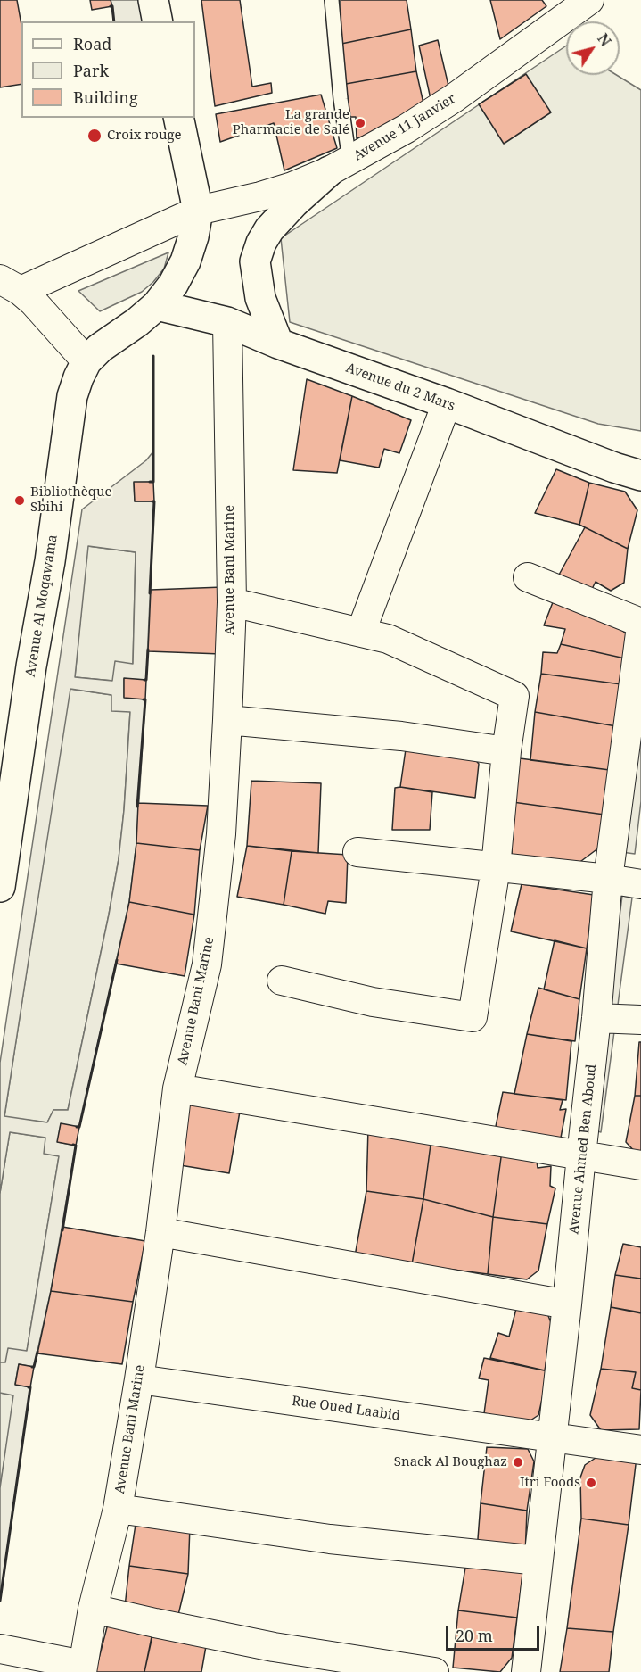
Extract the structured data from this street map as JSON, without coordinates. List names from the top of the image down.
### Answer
{
  "streets": {
    "street": [
      "Avenue 11 Janvier",
      "Avenue du 2 Mars",
      "Avenue Bani Marine",
      "Avenue Al Moqawama",
      "Avenue Ahmed Ben Aboud",
      "Rue Oued Laabid"
    ]
  },
  "crossings": [
    ["Avenue 11 Janvier", "Avenue Al Moqawama"],
    ["Avenue du 2 Mars", "Avenue Bani Marine"],
    ["Avenue du 2 Mars", "Avenue Al Moqawama"],
    ["Avenue Bani Marine", "Rue Oued Laabid"],
    ["Avenue Ahmed Ben Aboud", "Rue Oued Laabid"]
  ],
  "places": [
    "La grande Pharmacie de Salé",
    "Croix rouge",
    "Bibliothèque Sbihi",
    "Snack Al Boughaz",
    "Itri Foods"
  ],
  "legend": ["Road", "Park", "Building"],
  "scale_bar": "20 m",
  "north": "top right"
}
